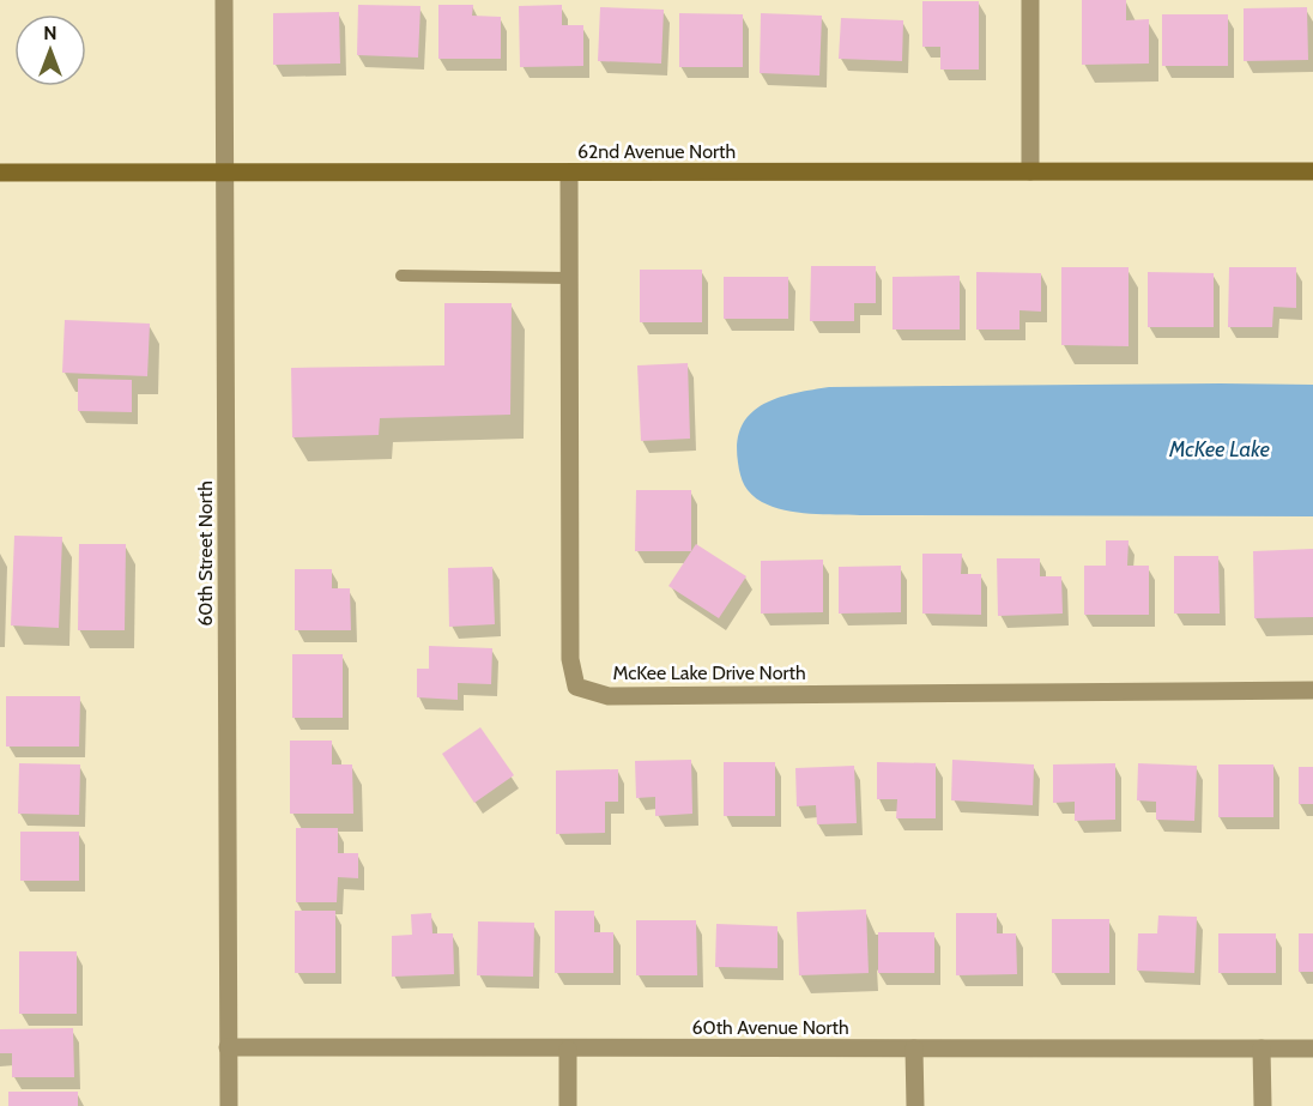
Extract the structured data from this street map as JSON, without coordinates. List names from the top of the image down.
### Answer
{
  "streets": {
    "street": [
      "62nd Avenue North",
      "60th Street North",
      "McKee Lake Drive North",
      "60th Avenue North"
    ]
  },
  "crossings": [
    ["62nd Avenue North", "60th Street North"],
    ["62nd Avenue North", "McKee Lake Drive North"],
    ["60th Street North", "60th Avenue North"]
  ],
  "water": ["McKee Lake"],
  "north": "top"
}
